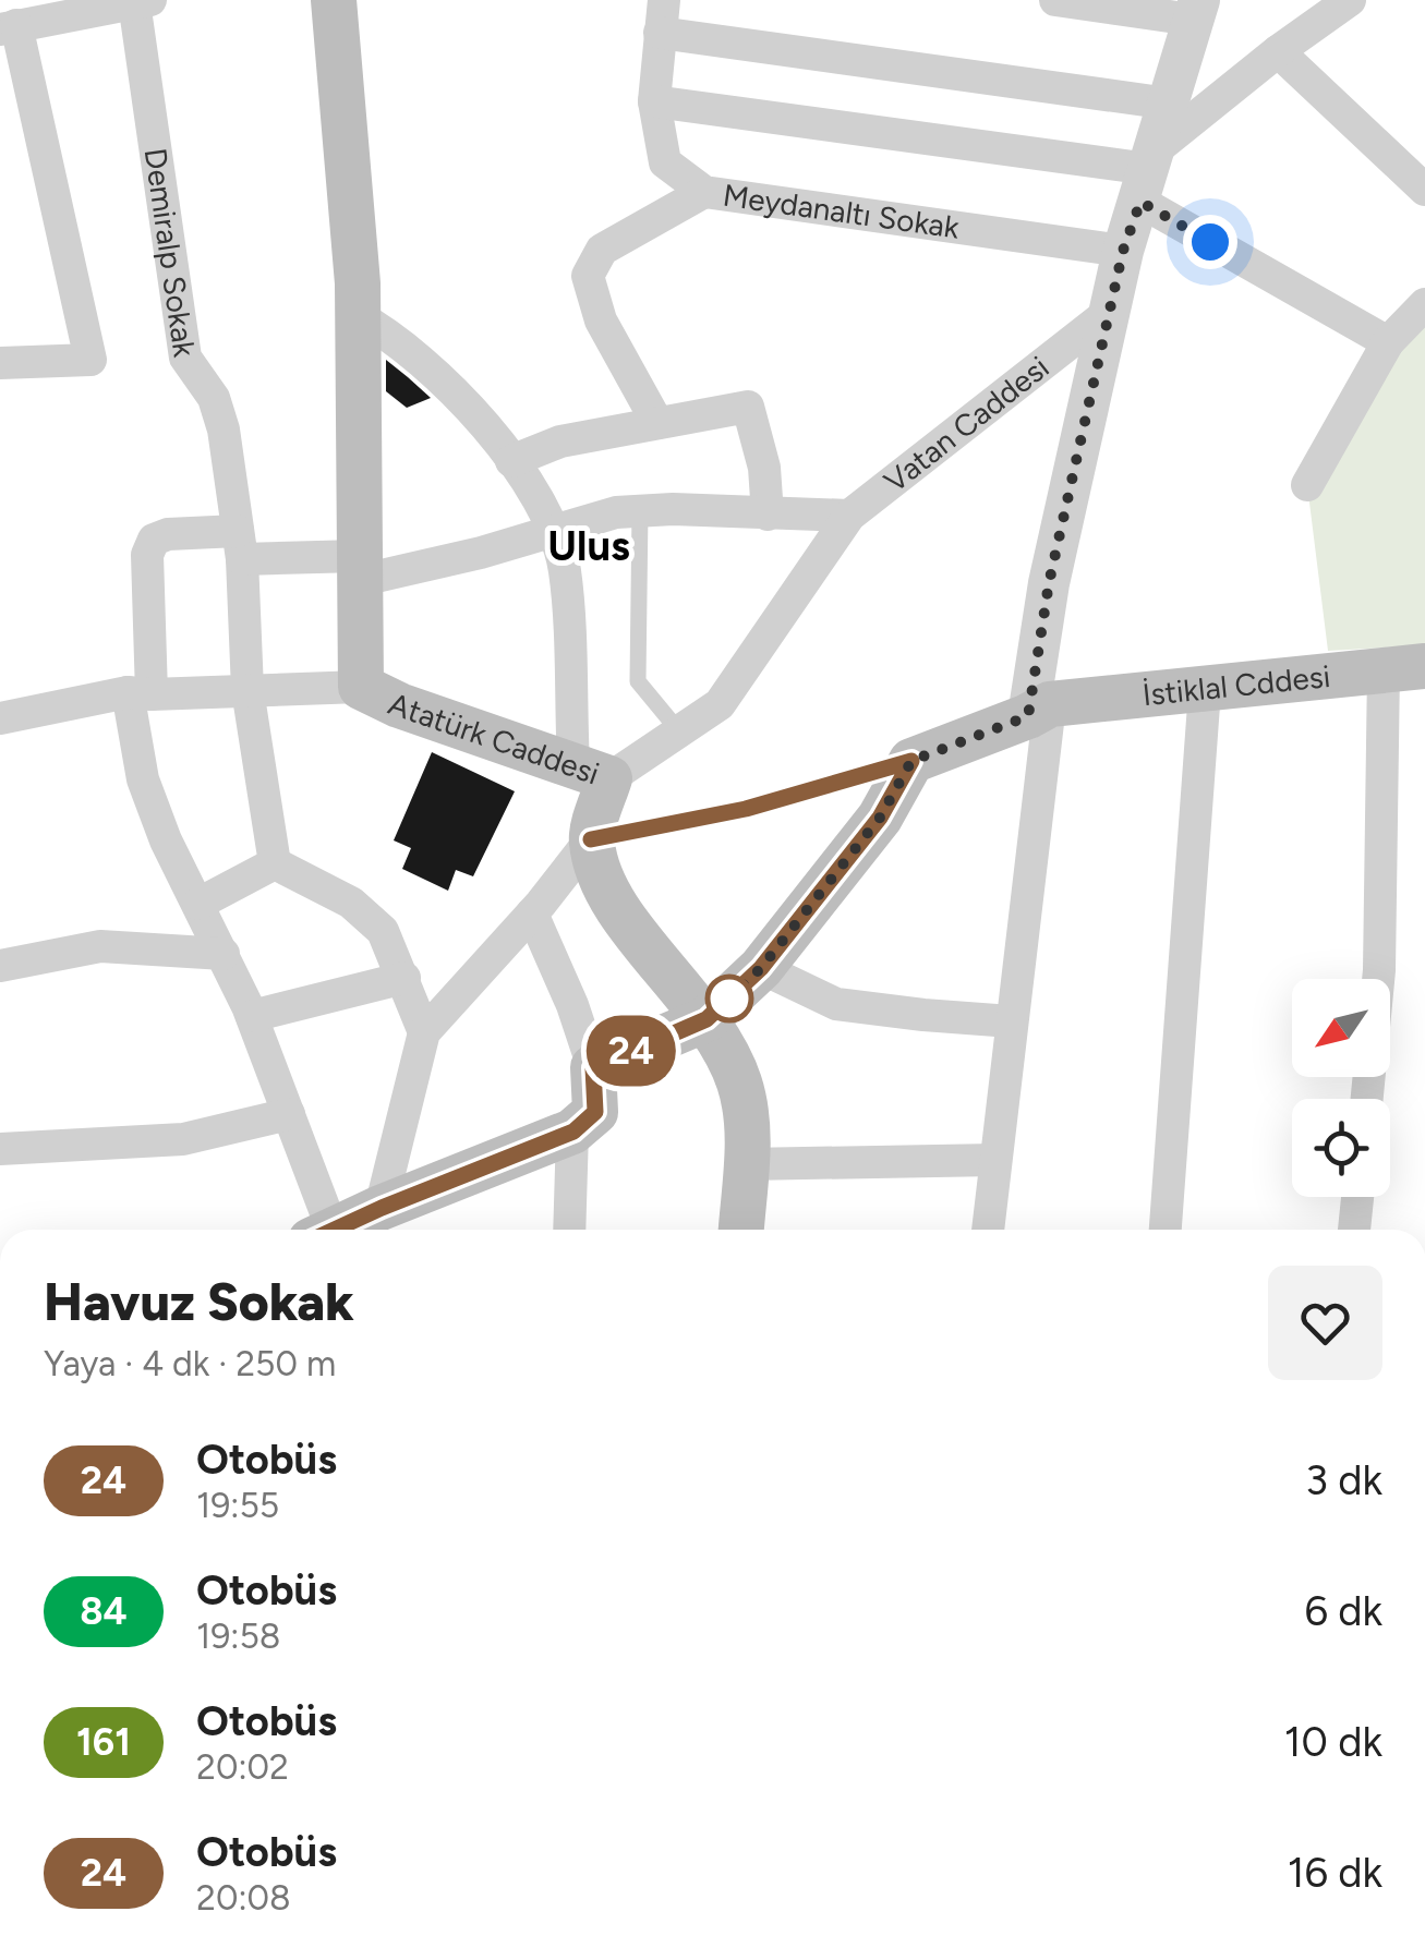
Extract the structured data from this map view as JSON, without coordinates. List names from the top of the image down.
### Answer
{
  "streets": {
    "main road": ["İstiklal Cddesi", "Atatürk Caddesi"],
    "street": ["Meydanaltı Sokak", "Demiralp Sokak", "Vatan Caddesi"]
  },
  "crossings": [
    ["Vatan Caddesi", "Atatürk Caddesi"]
  ],
  "districts": ["Ulus"],
  "lines": ["bus line 24"],
  "north": "bottom left",
  "page": {
    "on_map": "24",
    "heading": ["Havuz Sokak", "Yaya · 4 dk · 250 m"],
    "list": [
      {
        "mark": "24",
        "name": "Otobüs",
        "note": "19:55",
        "value": "3 dk"
      },
      {
        "mark": "84",
        "name": "Otobüs",
        "note": "19:58",
        "value": "6 dk"
      },
      {
        "mark": "161",
        "name": "Otobüs",
        "note": "20:02",
        "value": "10 dk"
      },
      {
        "mark": "24",
        "name": "Otobüs",
        "note": "20:08",
        "value": "16 dk"
      }
    ]
  }
}
